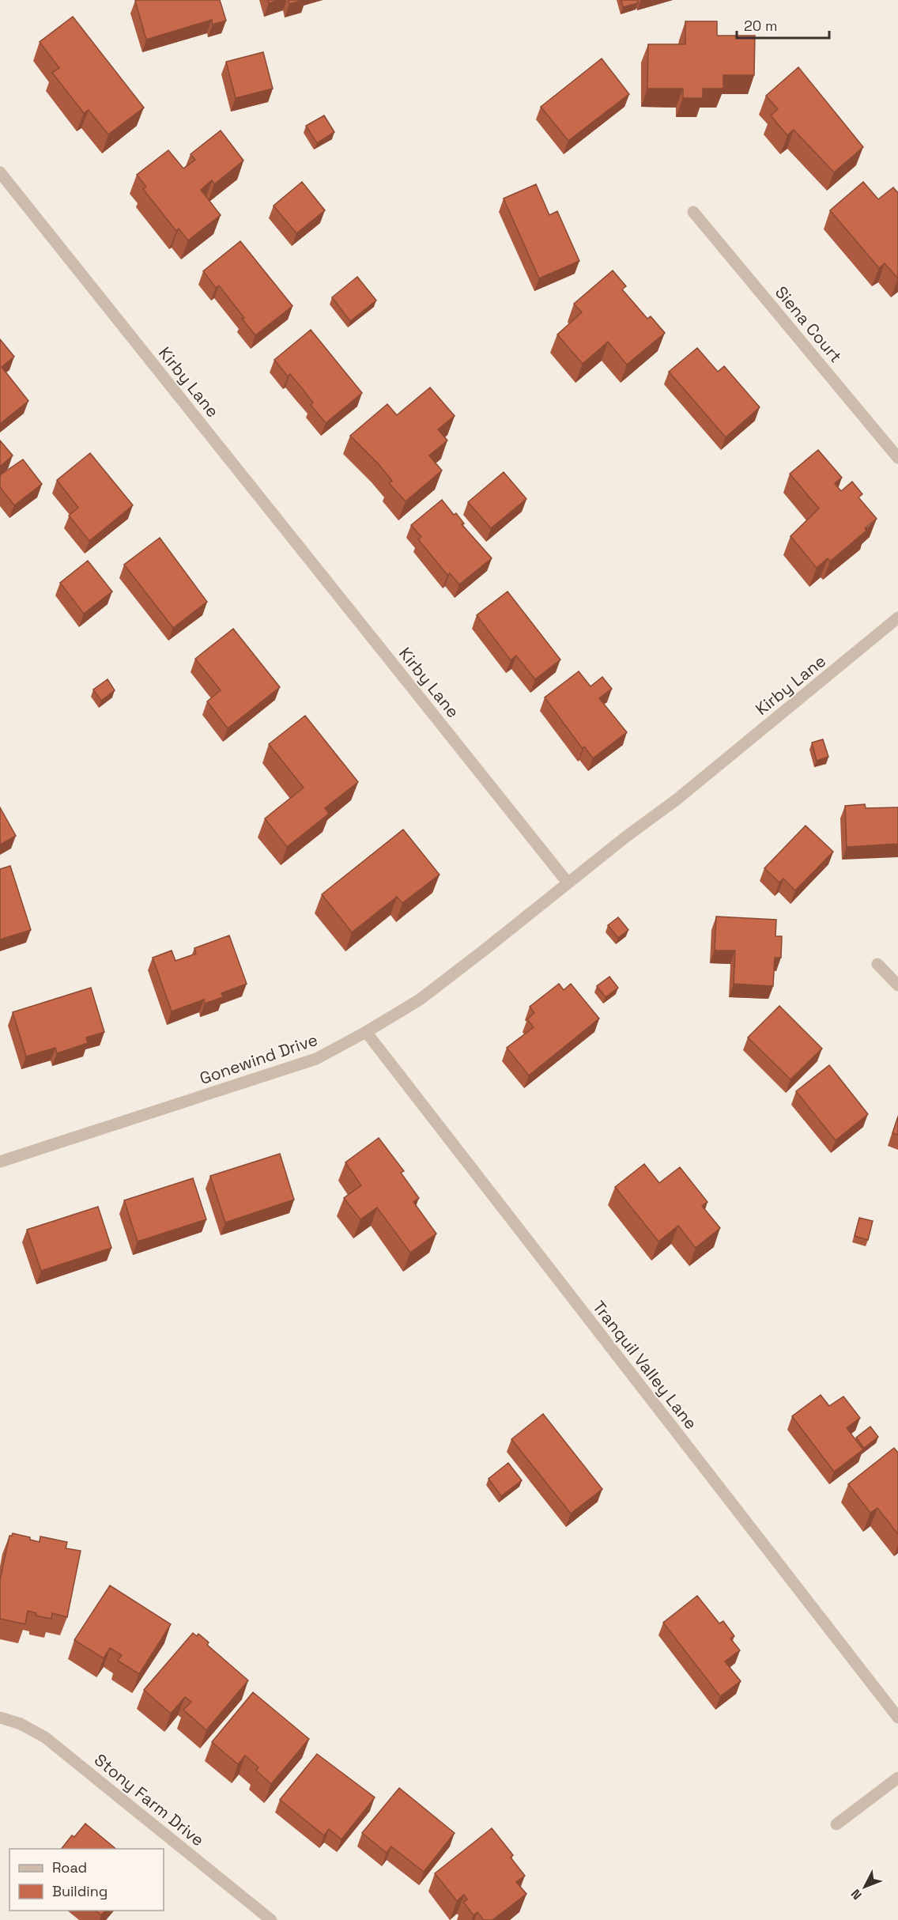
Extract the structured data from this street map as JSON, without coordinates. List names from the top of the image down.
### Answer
{
  "streets": {
    "street": [
      "Siena Court",
      "Kirby Lane",
      "Gonewind Drive",
      "Tranquil Valley Lane",
      "Stony Farm Drive"
    ]
  },
  "crossings": [
    ["Kirby Lane", "Gonewind Drive"],
    ["Gonewind Drive", "Tranquil Valley Lane"]
  ],
  "legend": ["Road", "Building"],
  "scale_bar": "20 m",
  "north": "bottom left"
}
